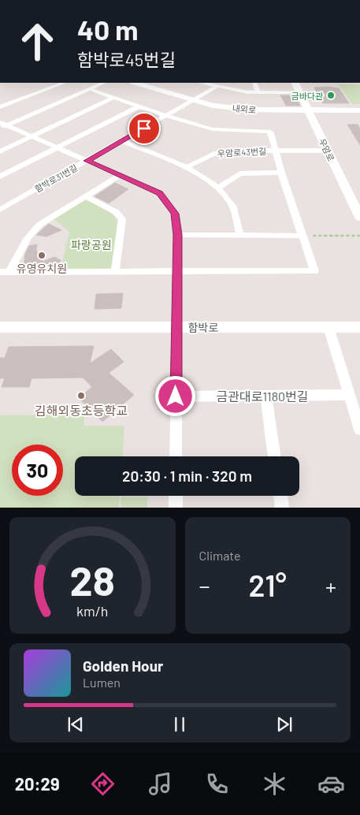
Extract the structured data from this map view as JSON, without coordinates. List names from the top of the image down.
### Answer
{
  "streets": {
    "street": [
      "내외로",
      "우암로",
      "우암로43번길",
      "함박로31번길",
      "함박로",
      "금관대로1180번길"
    ]
  },
  "crossings": [
    ["내외로", "우암로"],
    ["내외로", "함박로31번길"],
    ["우암로", "우암로43번길"],
    ["우암로43번길", "함박로31번길"]
  ],
  "parks": ["파랑공원"],
  "places": ["금바다관", "유영유치원", "김해외동초등학교"],
  "page": {
    "turn": ["40 m", "함박로45번길"],
    "limit": "30",
    "trip": "20:30 · 1 min · 320 m",
    "tile": "Climate",
    "heat": ["−", "21°", "+"],
    "song": ["Golden Hour", "Lumen"],
    "tabs": "20:29",
    "gauge": ["28", "km/h"]
  }
}
